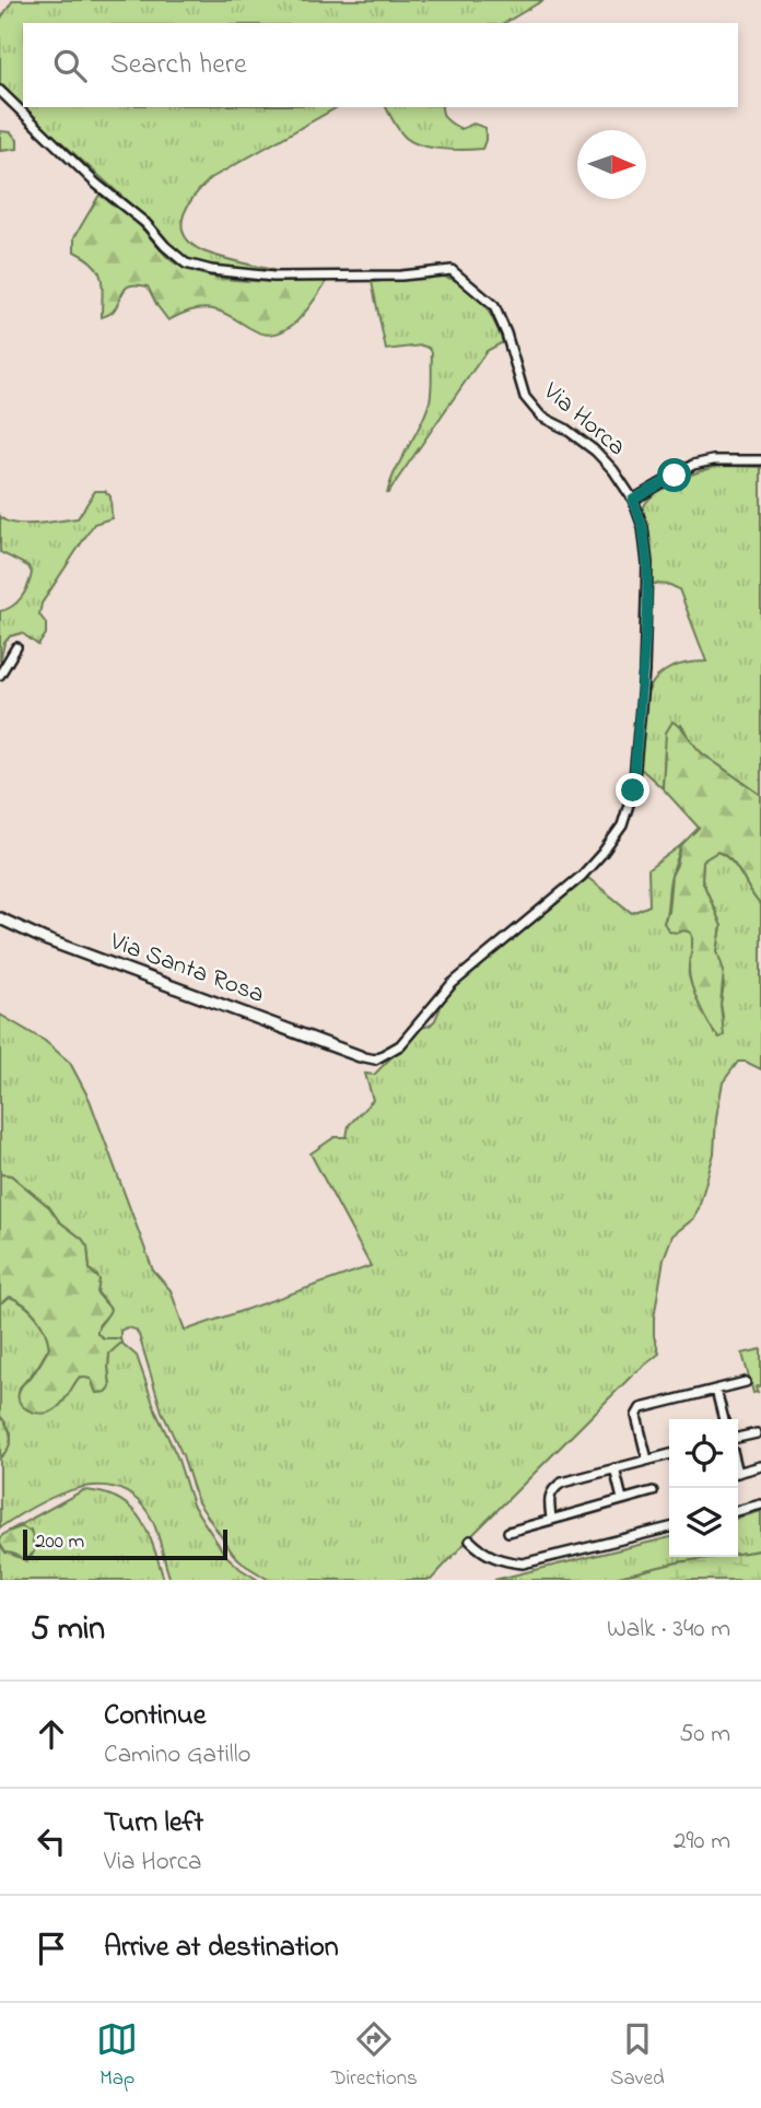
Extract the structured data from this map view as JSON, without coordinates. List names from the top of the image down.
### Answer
{
  "streets": {
    "street": ["Via Horca", "Via Santa Rosa"]
  },
  "crossings": [
    ["Via Horca", "Via Santa Rosa"]
  ],
  "scale_bar": "200 m",
  "north": "right",
  "page": {
    "search": "Search here",
    "scale": "200 m",
    "heading": ["5 min", "Walk · 340 m"],
    "list": [
      ["Continue", "Camino Gatillo", "50 m"],
      ["Turn left", "Via Horca", "290 m"],
      "Arrive at destination"
    ],
    "nav": ["Map", "Directions", "Saved"]
  }
}
